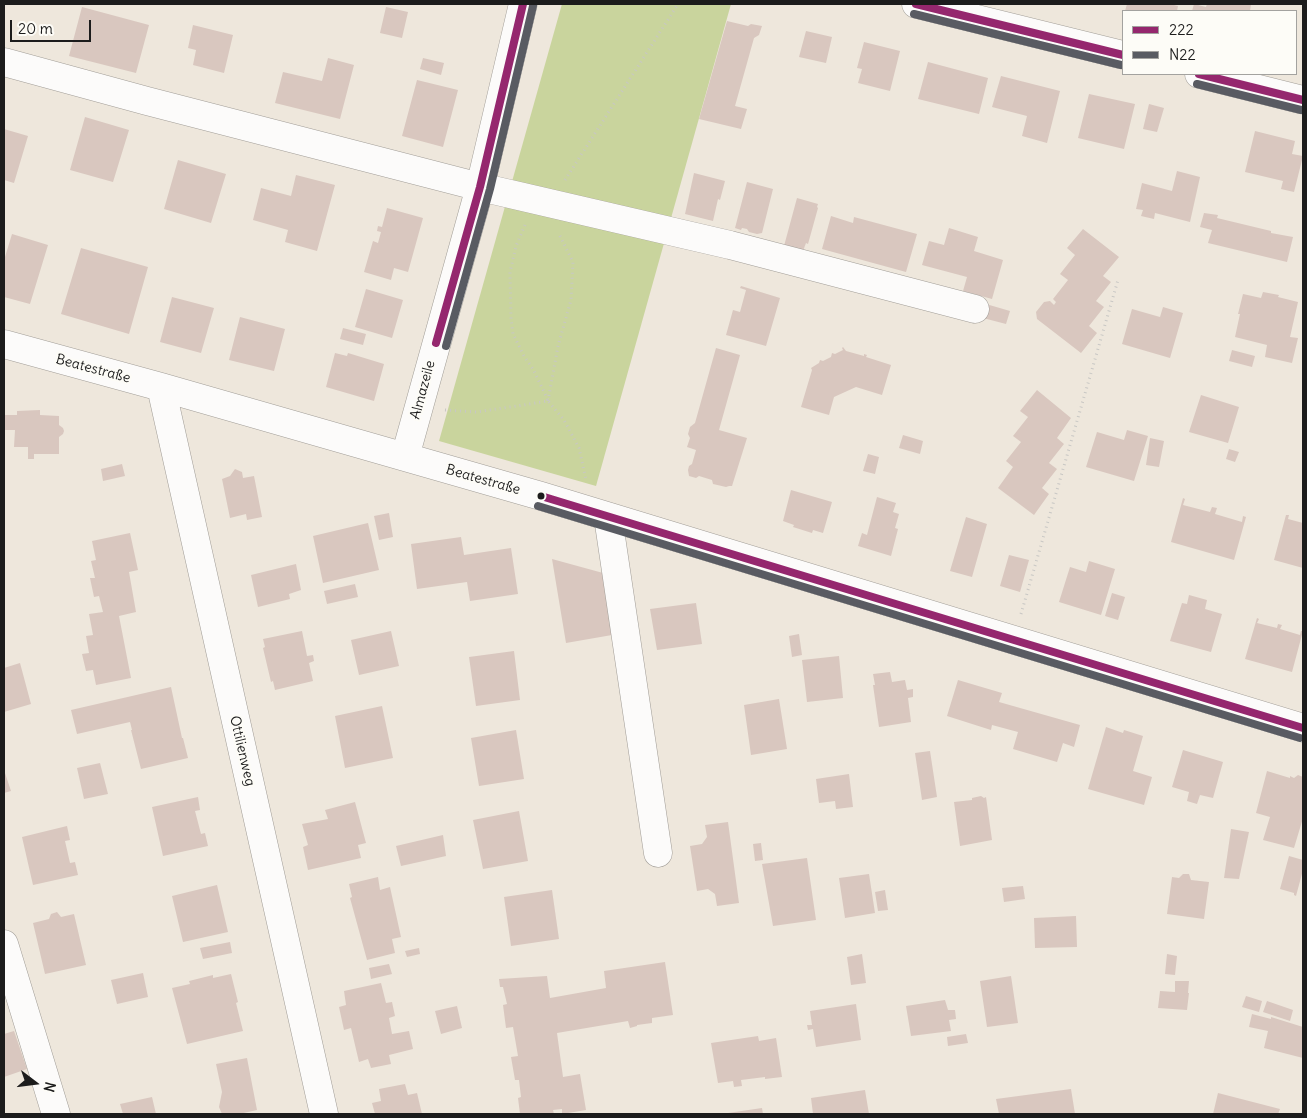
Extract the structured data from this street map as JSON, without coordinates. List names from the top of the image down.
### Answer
{
  "streets": {
    "street": ["Beatestraße", "Almazeile", "Ottilienweg"]
  },
  "crossings": [
    ["Beatestraße", "Almazeile"],
    ["Beatestraße", "Ottilienweg"]
  ],
  "lines": ["transit line 222", "transit line N22"],
  "legend": ["222", "N22"],
  "scale_bar": "20 m",
  "north": "right"
}
